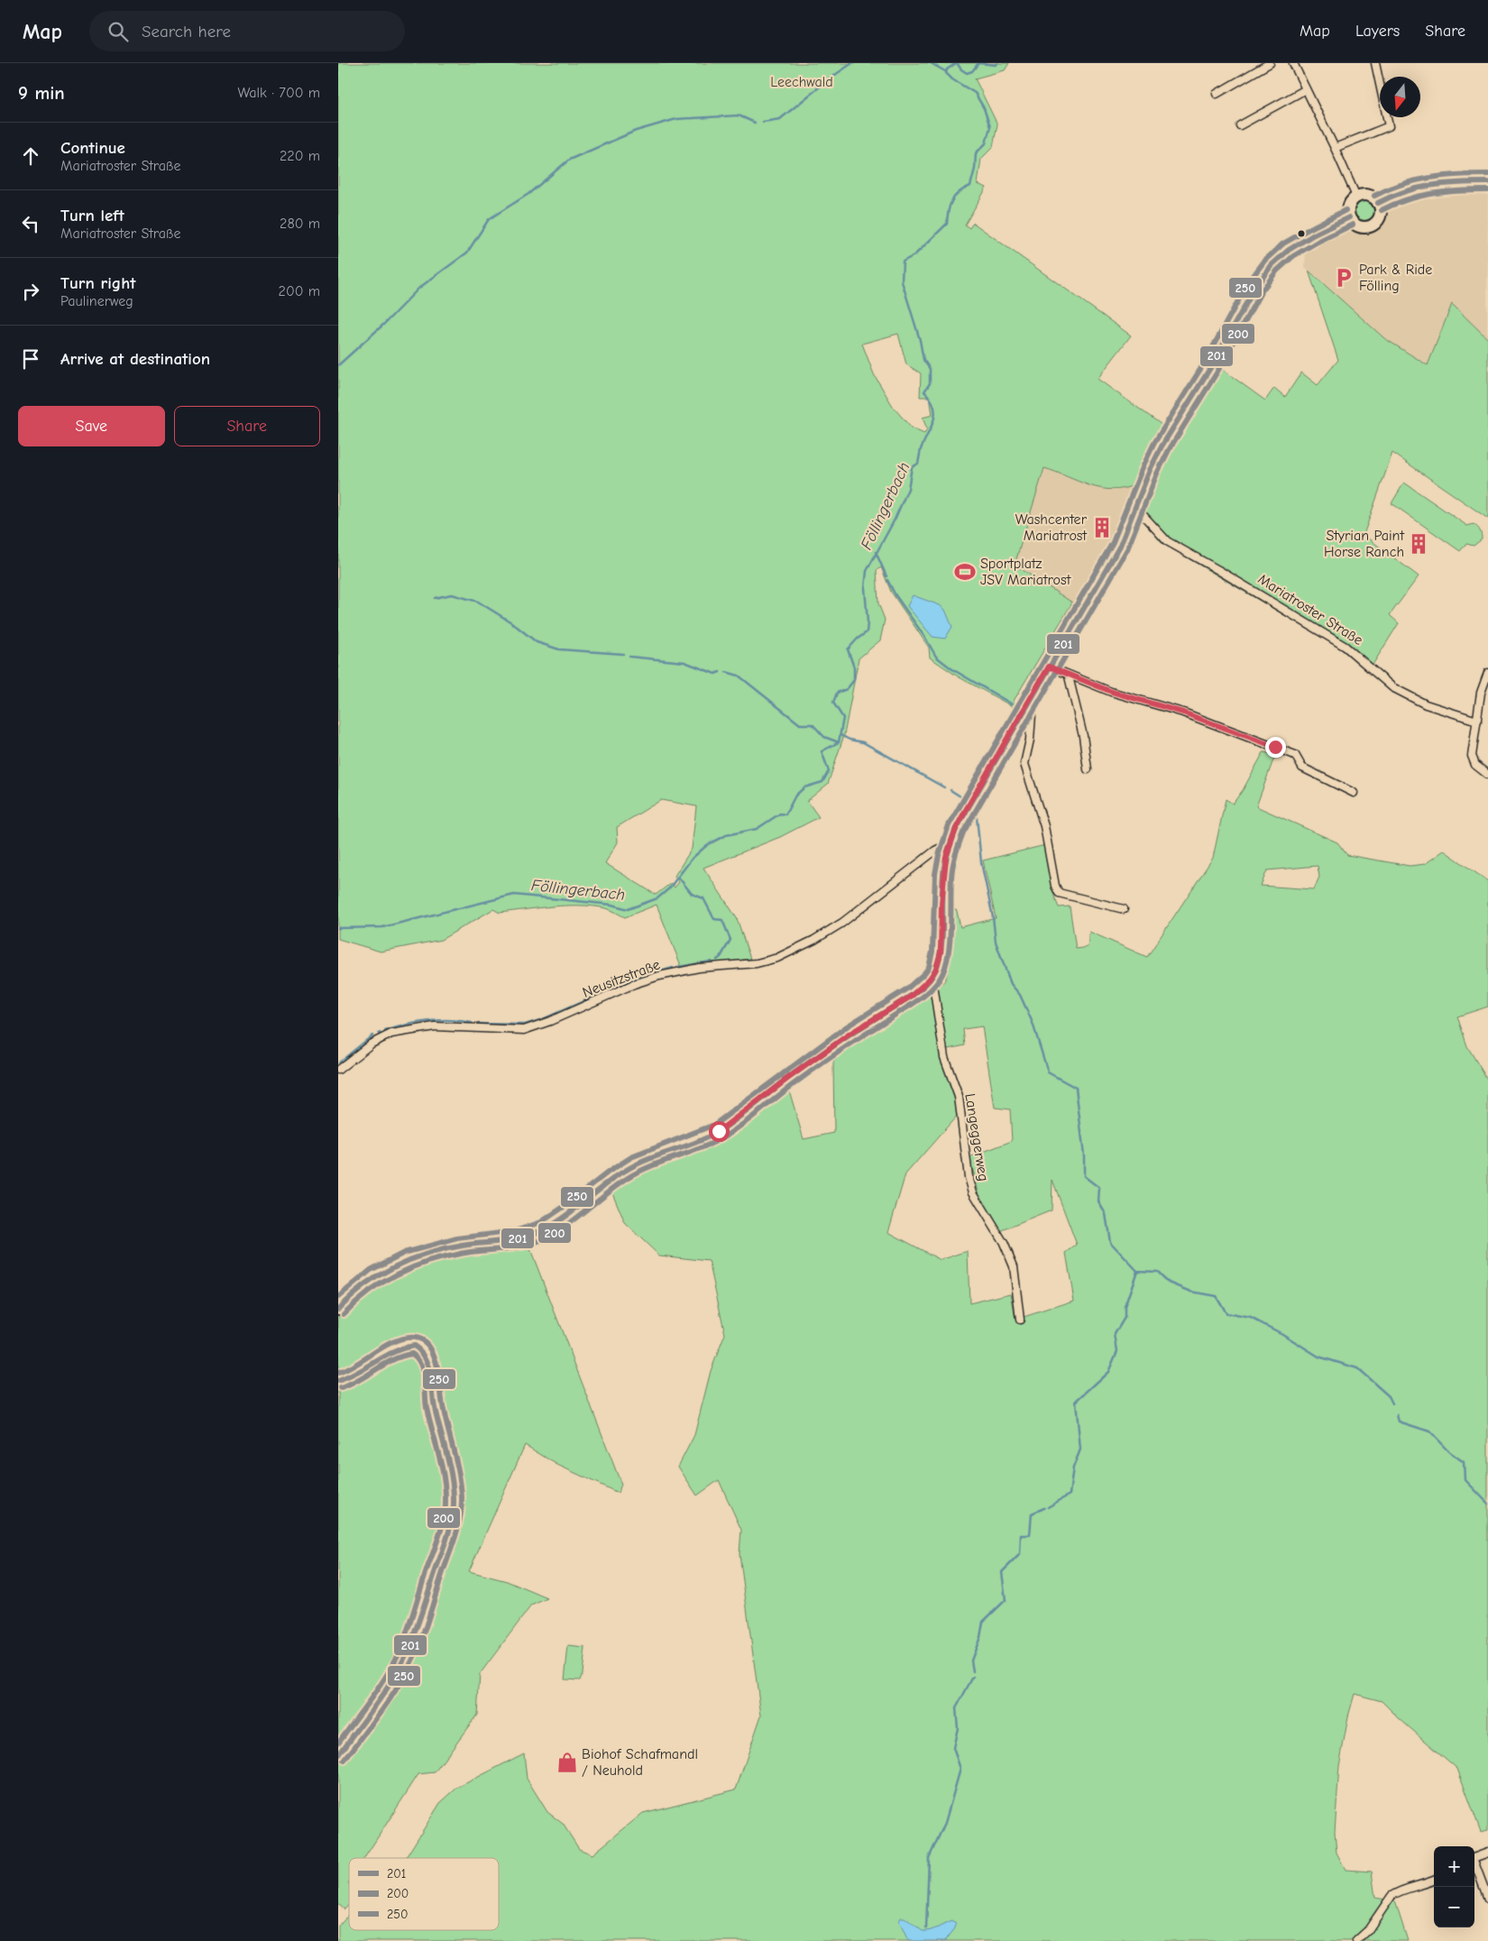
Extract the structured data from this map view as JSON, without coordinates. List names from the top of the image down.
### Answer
{
  "streets": {
    "street": ["Mariatroster Straße", "Neusitzstraße", "Langeggerweg"]
  },
  "water": ["Föllingerbach"],
  "parks": ["Leechwald"],
  "places": {
    "parking": ["Park & Ride Fölling"],
    "building": ["Washcenter Mariatrost", "Styrian Paint Horse Ranch"],
    "sports": ["Sportplatz JSV Mariatrost"],
    "shop": ["Biohof Schafmandl / Neuhold"]
  },
  "lines": ["transit line 250", "transit line 201", "transit line 200"],
  "legend": ["201", "200", "250"],
  "north": "bottom",
  "page": {
    "header": "Map",
    "search": "Search here",
    "nav": ["Map", "Layers", "Share"],
    "heading": ["9 min", "Walk · 700 m"],
    "list": [
      ["Continue", "Mariatroster Straße", "220 m"],
      ["Turn left", "Mariatroster Straße", "280 m"],
      ["Turn right", "Paulinerweg", "200 m"],
      "Arrive at destination"
    ],
    "buttons": ["Save", "Share"],
    "map_buttons": ["+", "−"]
  }
}
